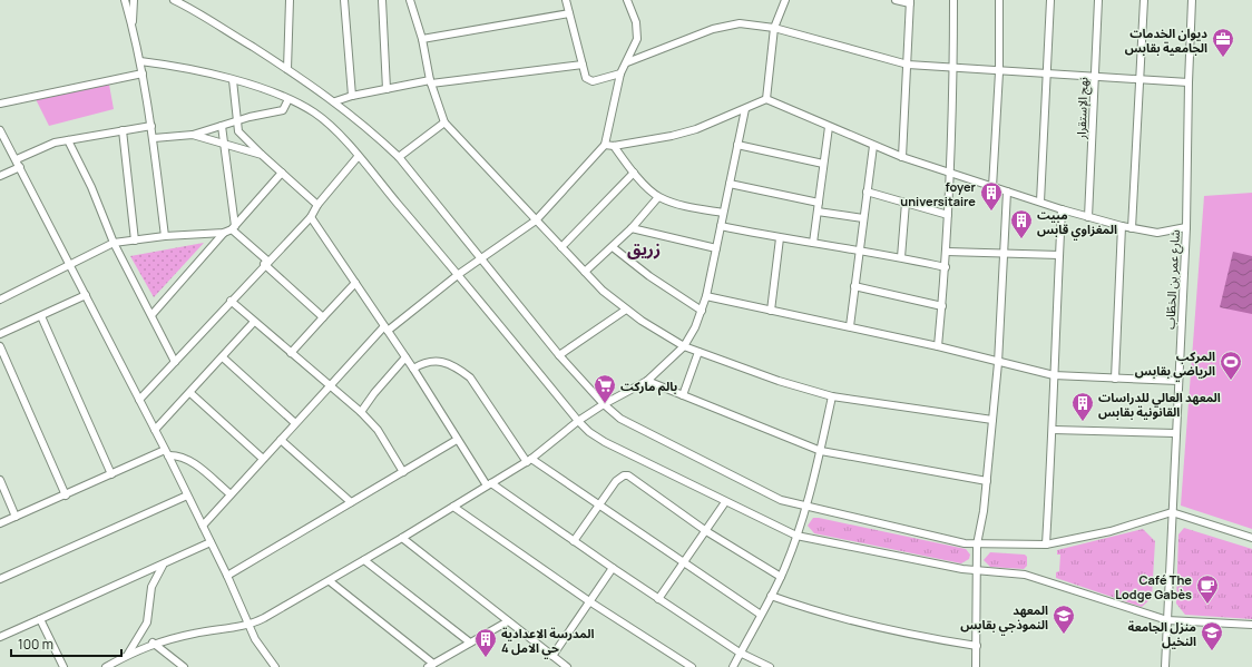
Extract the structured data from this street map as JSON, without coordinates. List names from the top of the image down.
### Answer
{
  "streets": {
    "street": ["نهج الإستقرار", "شارع عمر بن الخطّاب"]
  },
  "districts": ["زريق"],
  "places": {
    "office": ["ديوان الخدمات الجامعية بقابس"],
    "building": [
      "foyer universitaire",
      "مبيت المغزاوي قابس",
      "المعهد العالي للدراسات القانونية بقابس",
      "المدرسة الاعدادية حي الامل 4"
    ],
    "sports": ["المركب الرياضي بقابس"],
    "supermarket": ["بالم ماركت"],
    "cafe": ["Café The Lodge Gabès"],
    "school or university": ["المعهد النموذجي بقابس", "منزل الجامعة النخيل"]
  },
  "scale_bar": "100 m"
}
